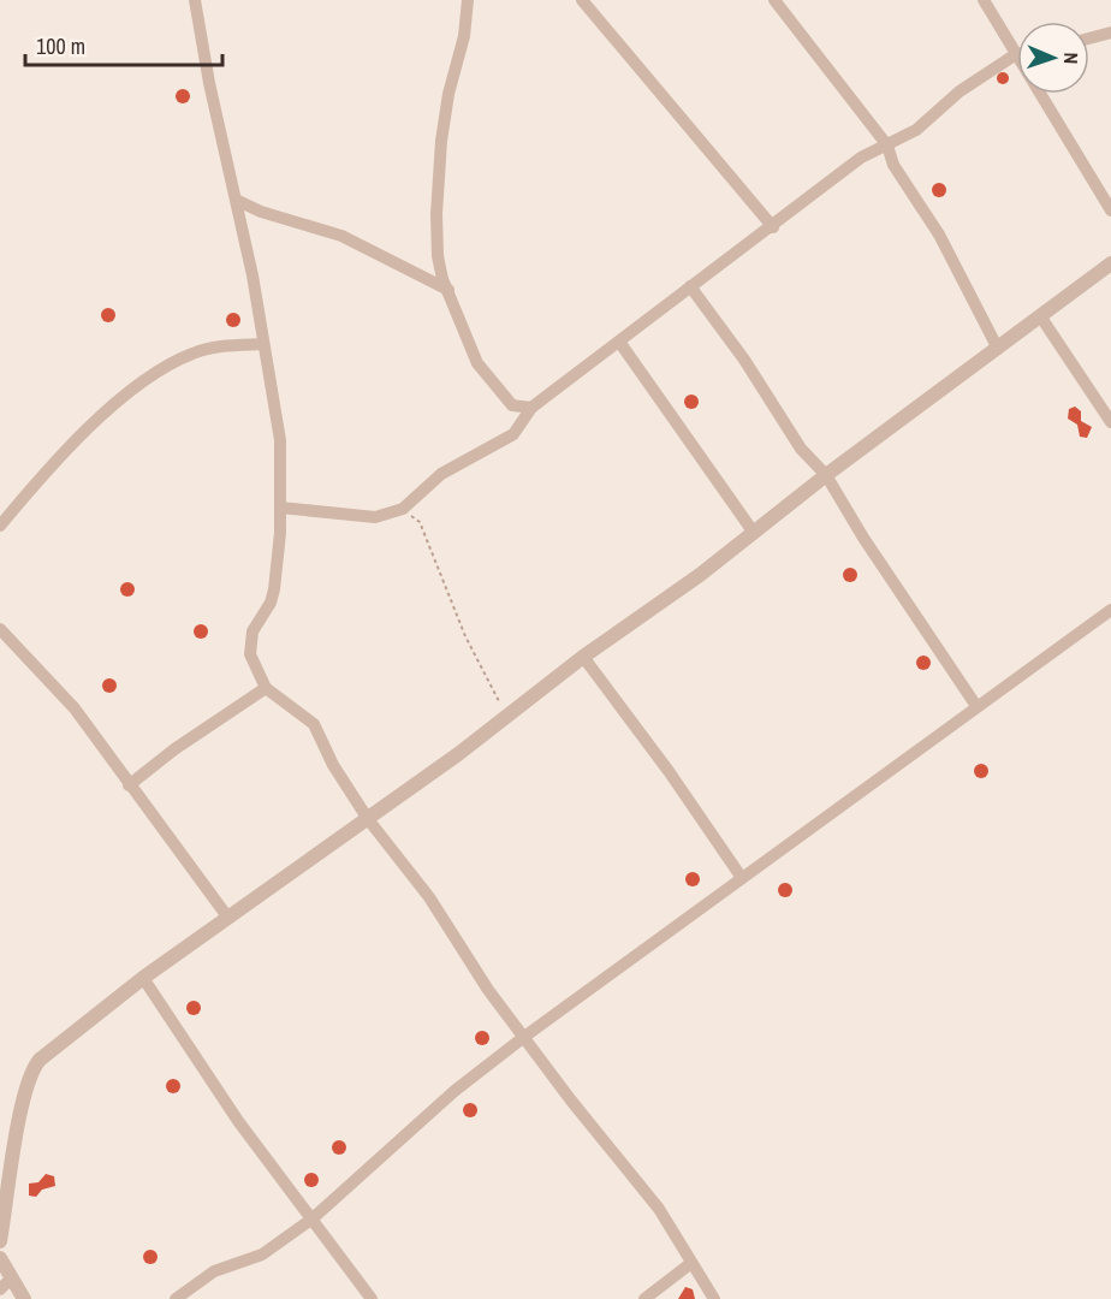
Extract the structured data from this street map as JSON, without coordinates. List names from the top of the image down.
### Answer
{
  "scale_bar": "100 m",
  "north": "right"
}
